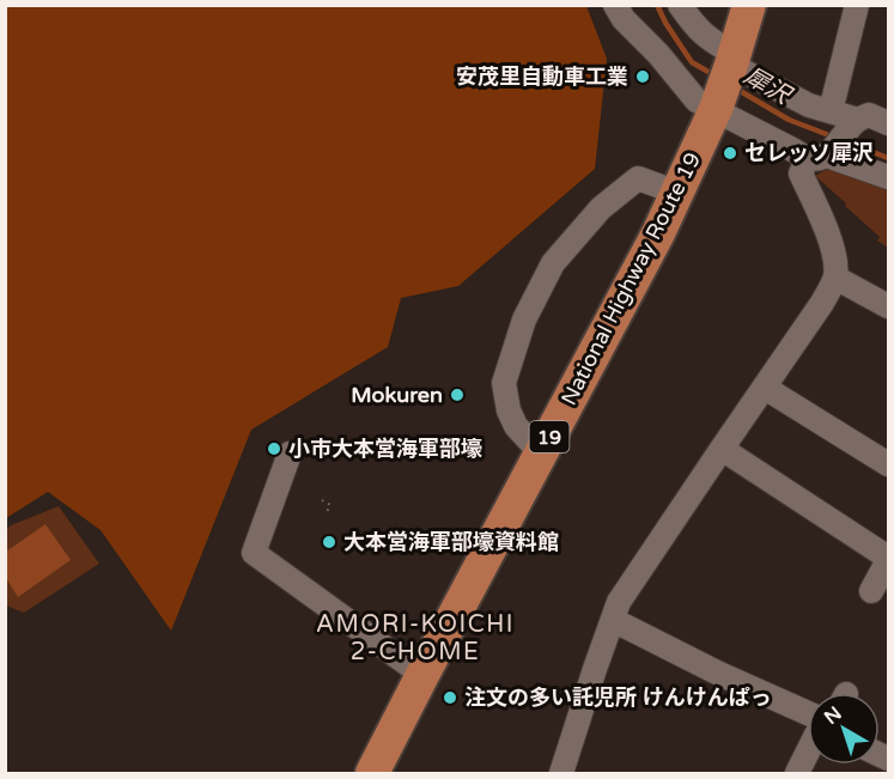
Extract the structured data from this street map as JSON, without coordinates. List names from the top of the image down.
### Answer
{
  "streets": {
    "highway": ["National Highway Route 19", "19"]
  },
  "districts": ["AMORI-KOICHI 2-CHOME"],
  "water": ["犀沢"],
  "places": [
    "安茂里自動車工業",
    "セレッソ犀沢",
    "Mokuren",
    "小市大本営海軍部壕",
    "大本営海軍部壕資料館",
    "注文の多い託児所 けんけんぱっ"
  ],
  "north": "top left"
}
